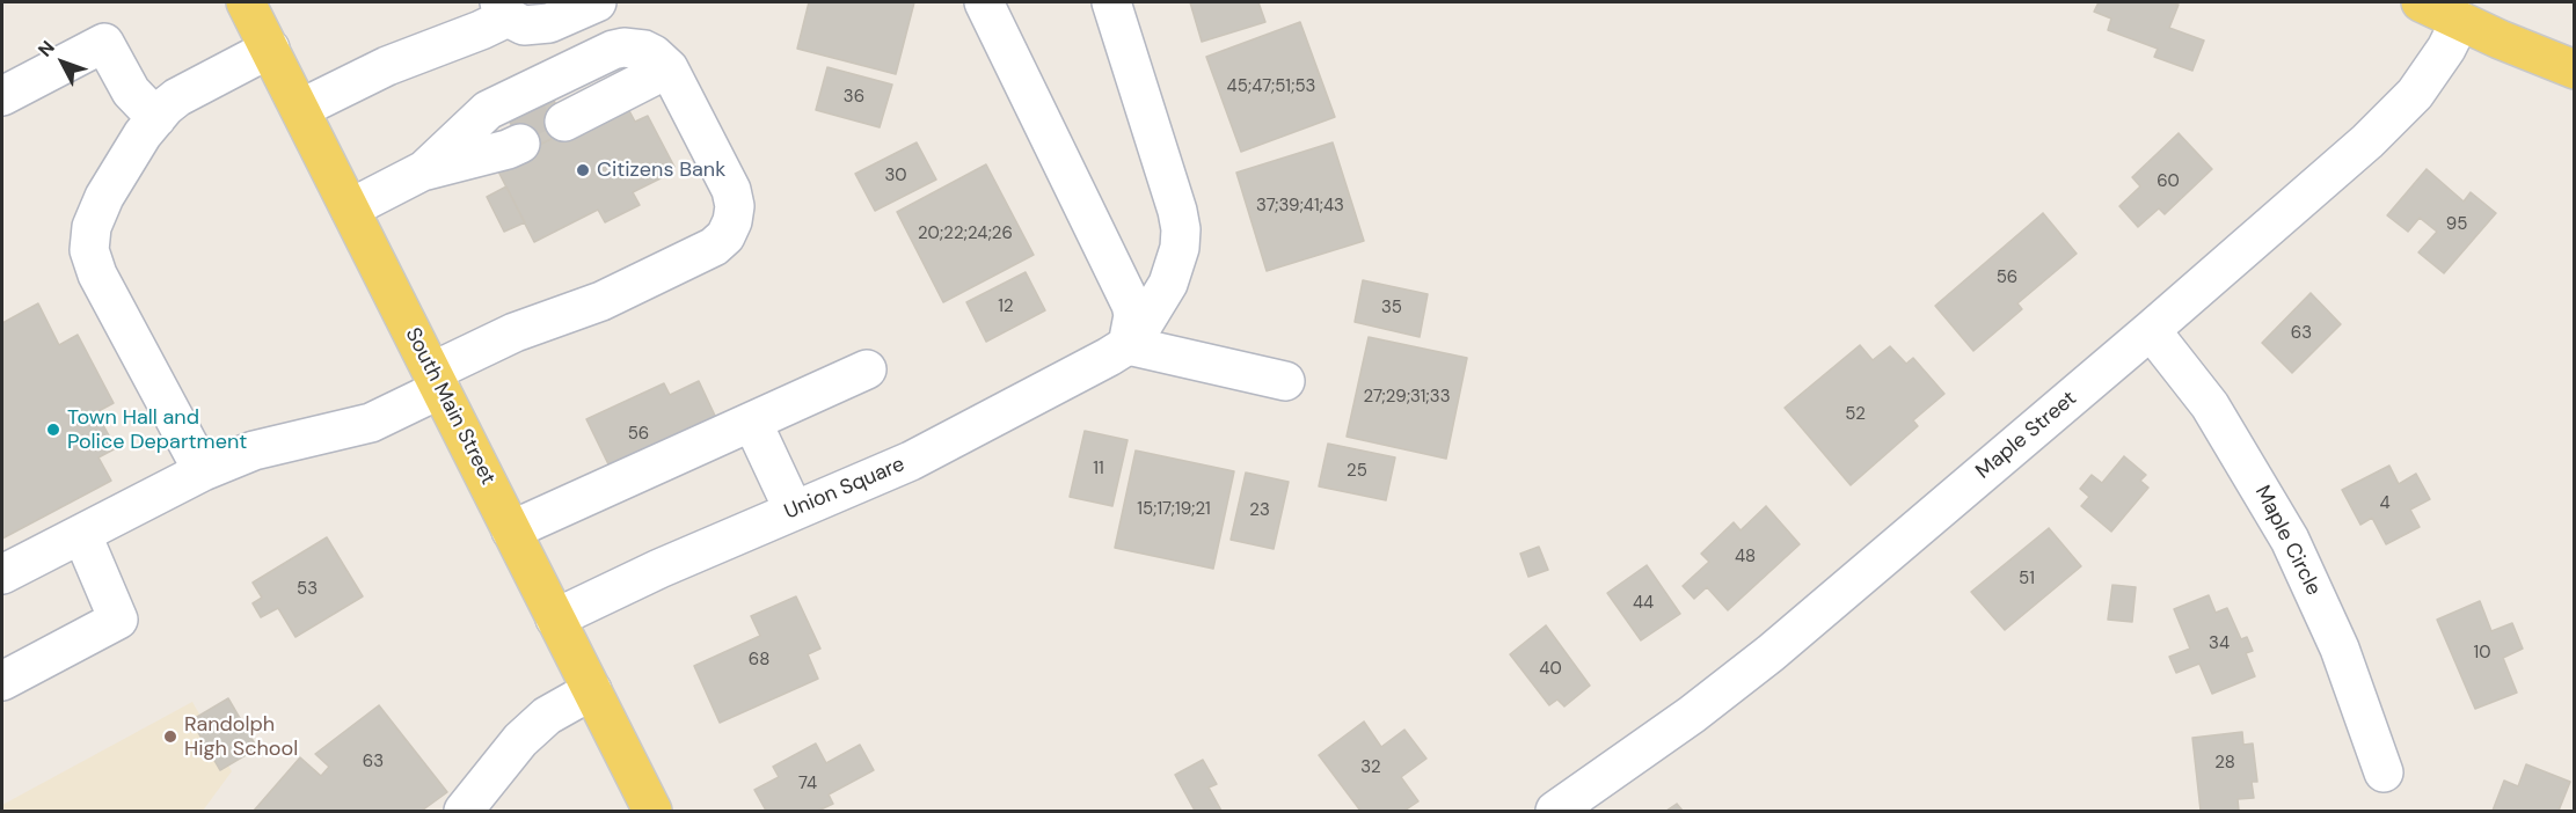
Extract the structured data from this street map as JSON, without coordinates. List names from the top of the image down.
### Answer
{
  "streets": {
    "main road": ["South Main Street"],
    "street": ["Maple Street", "Union Square", "Maple Circle"]
  },
  "crossings": [
    ["South Main Street", "Union Square"],
    ["Maple Street", "Maple Circle"]
  ],
  "places": ["Citizens Bank", "Town Hall and Police Department", "Randolph High School"],
  "house_numbers": [
    "45;47;51;53",
    "36",
    "30",
    "60",
    "37;39;41;43",
    "95",
    "20;22;24;26",
    "56",
    "12",
    "35",
    "63",
    "27;29;31;33",
    "52",
    "56",
    "11",
    "25",
    "4",
    "15;17;19;21",
    "23",
    "48",
    "51",
    "53",
    "44",
    "34",
    "10",
    "68",
    "40",
    "63",
    "28",
    "32",
    "74"
  ],
  "north": "top left"
}
